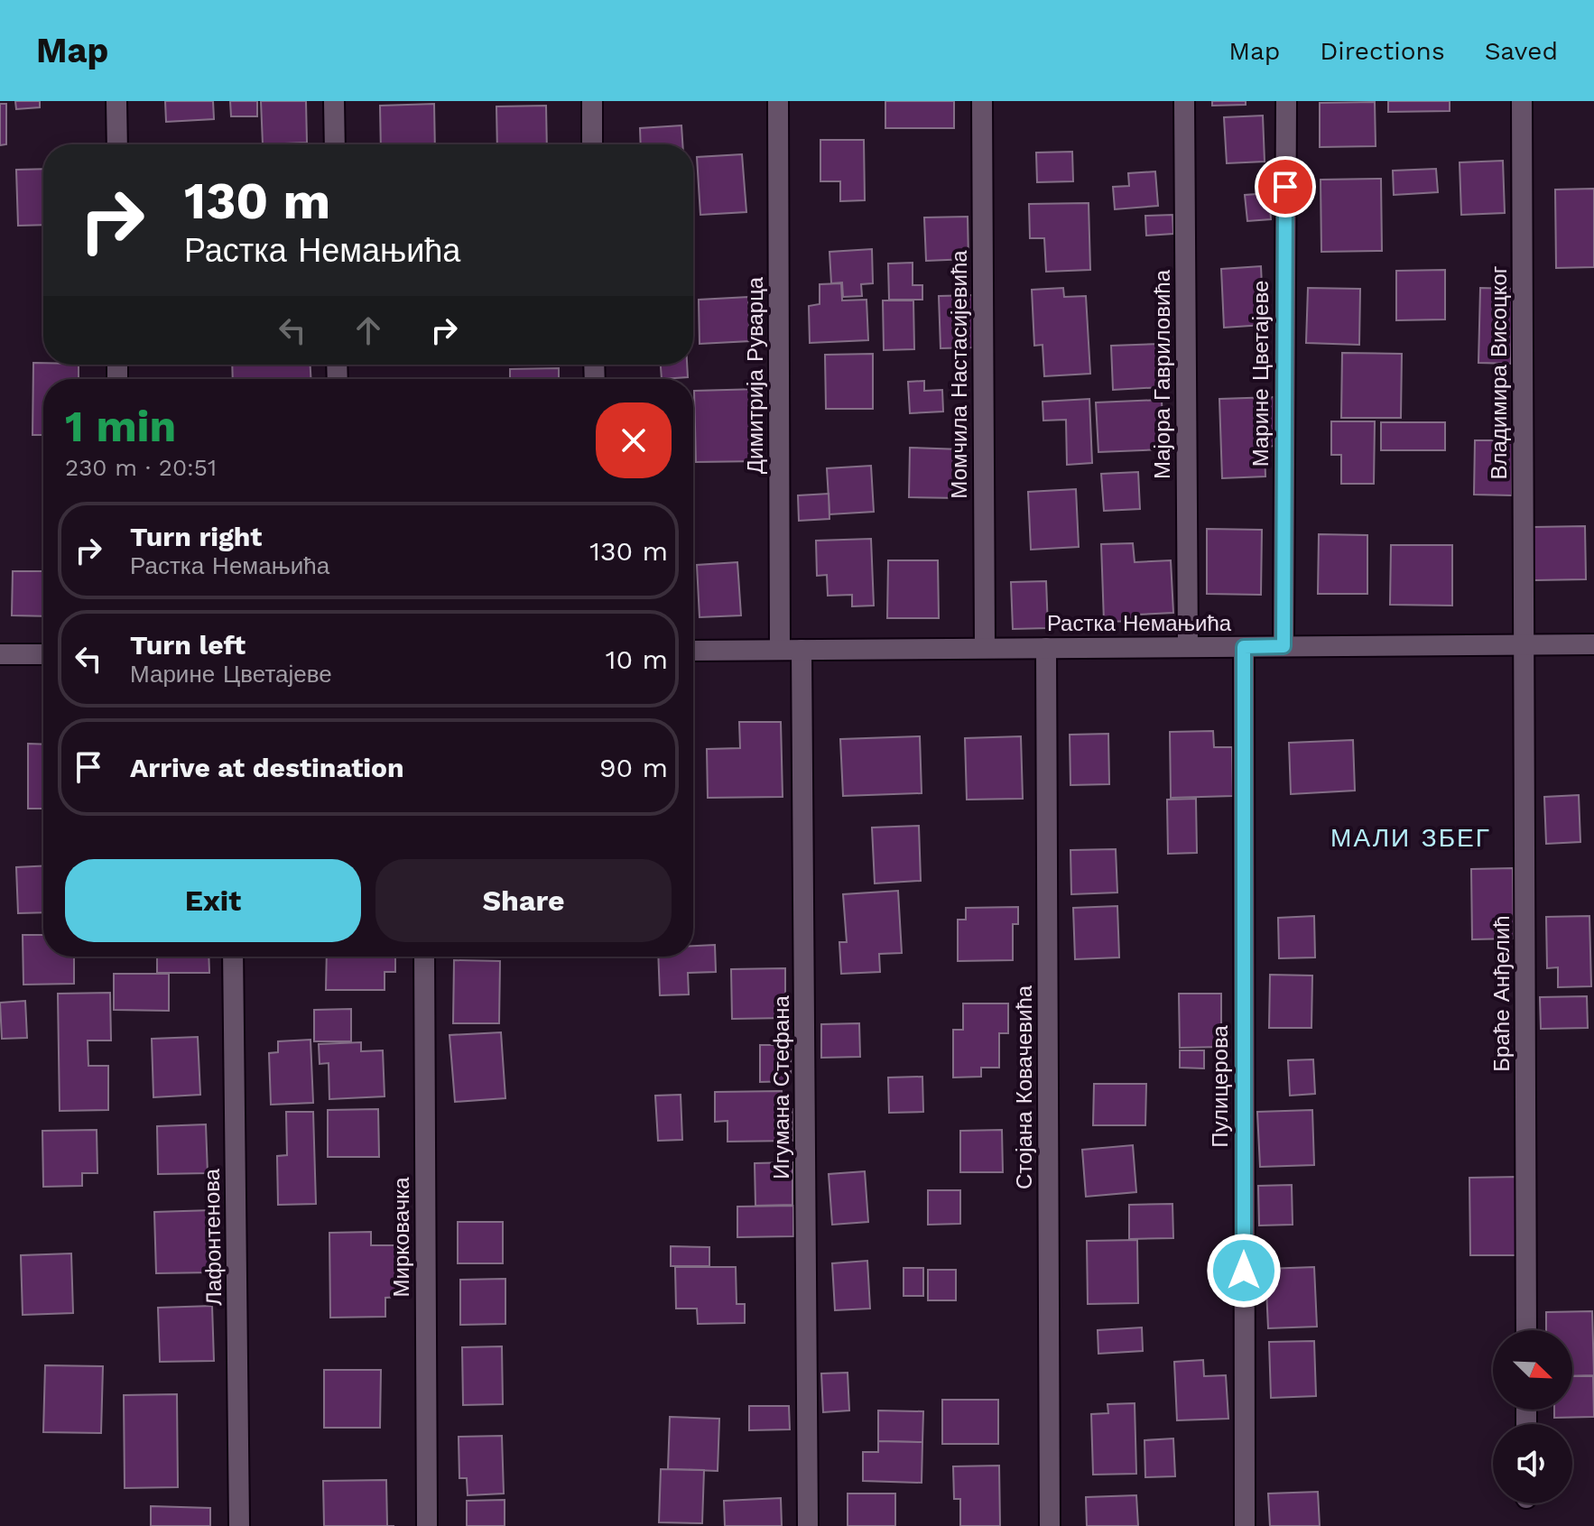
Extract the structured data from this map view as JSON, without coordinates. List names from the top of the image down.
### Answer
{
  "streets": {
    "street": [
      "Владимира Висоцког",
      "Марине Цветајеве",
      "Момчила Настасијевића",
      "Мајора Гавриловића",
      "Димитрија Руварца",
      "Растка Немањића",
      "Браће Анђелић",
      "Пулицерова",
      "Игумана Стефана",
      "Стојана Ковачевића",
      "Лафонтенова",
      "Мирковачка"
    ]
  },
  "crossings": [
    ["Владимира Висоцког", "Растка Немањића"],
    ["Владимира Висоцког", "Браће Анђелић"],
    ["Марине Цветајеве", "Растка Немањића"],
    ["Момчила Настасијевића", "Растка Немањића"],
    ["Мајора Гавриловића", "Растка Немањића"],
    ["Димитрија Руварца", "Растка Немањића"],
    ["Растка Немањића", "Браће Анђелић"],
    ["Растка Немањића", "Пулицерова"],
    ["Растка Немањића", "Игумана Стефана"],
    ["Растка Немањића", "Стојана Ковачевића"]
  ],
  "districts": ["МАЛИ ЗБЕГ"],
  "north": "bottom right",
  "page": {
    "header": "Map",
    "nav": ["Map", "Directions", "Saved"],
    "turn": ["130 m", "Растка Немањића"],
    "heading": ["1 min", "230 m · 20:51"],
    "list": [
      {
        "name": "Turn right",
        "note": "Растка Немањића",
        "value": "130 m"
      },
      {
        "name": "Turn left",
        "note": "Марине Цветајеве",
        "value": "10 m"
      },
      {
        "name": "Arrive at destination",
        "value": "90 m"
      }
    ],
    "buttons": ["Exit", "Share"]
  }
}
